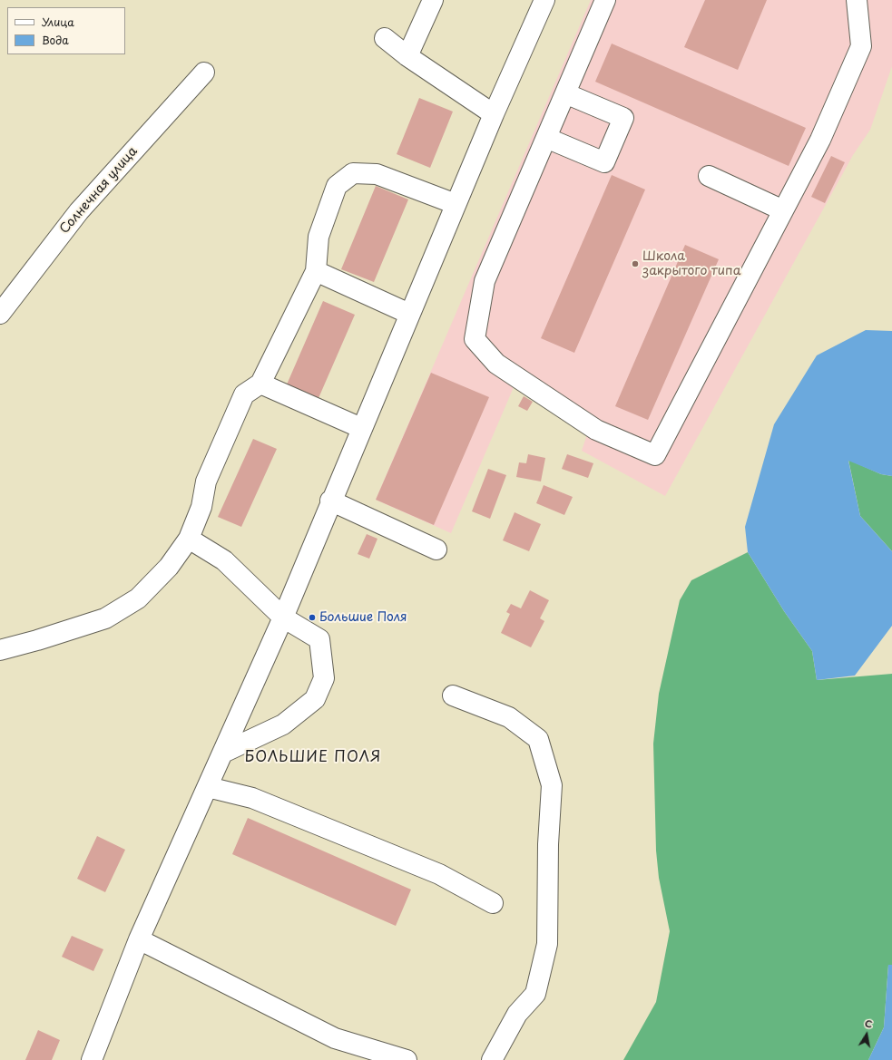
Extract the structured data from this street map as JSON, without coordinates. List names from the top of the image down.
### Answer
{
  "streets": {
    "street": ["Солнечная улица"]
  },
  "districts": ["БОЛЬШИЕ ПОЛЯ"],
  "places": ["Школа закрытого типа", "Большие Поля"],
  "legend": ["Улица", "Вода"],
  "north": "top"
}
